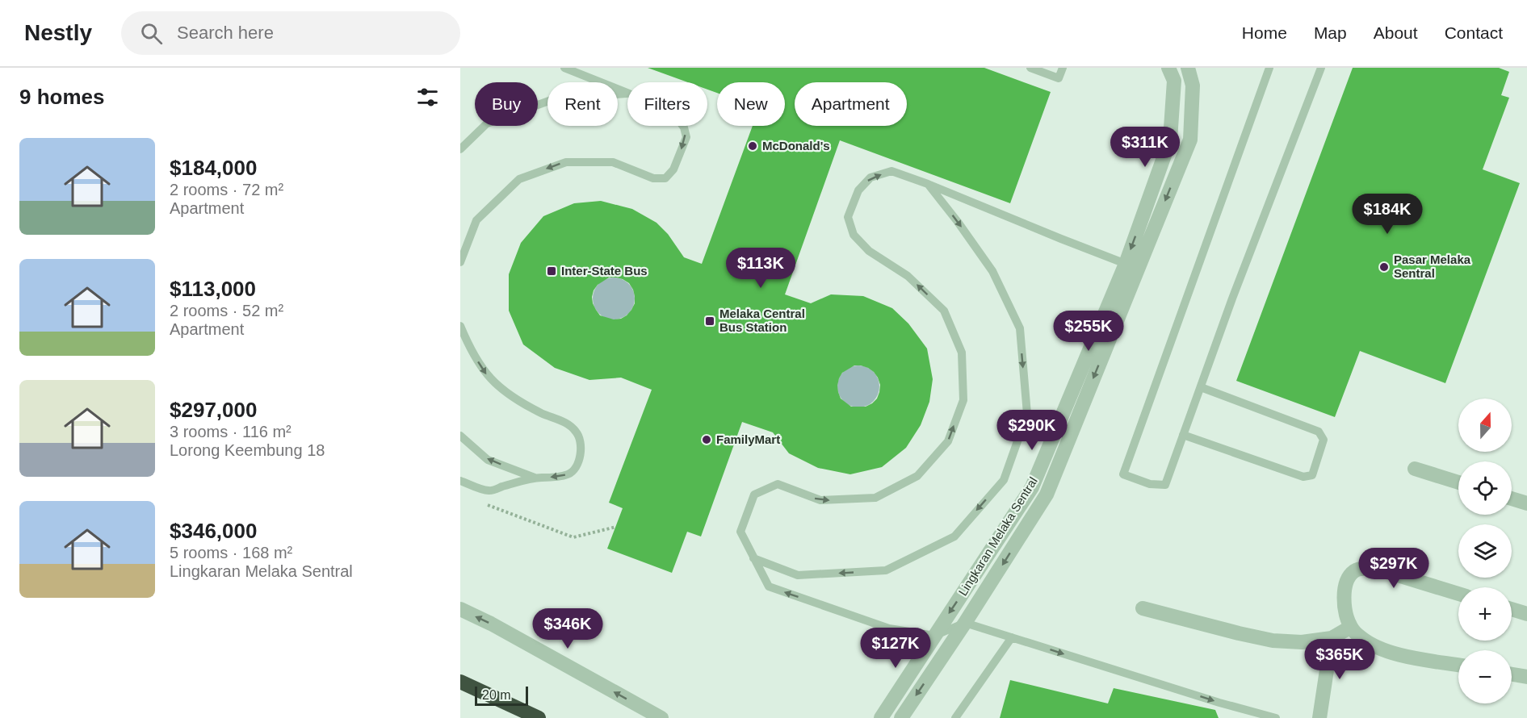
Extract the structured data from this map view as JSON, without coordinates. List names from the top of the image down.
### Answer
{
  "streets": {
    "street": ["Lingkaran Melaka Sentral"]
  },
  "one_way": ["Lingkaran Melaka Sentral"],
  "places": {
    "other": ["McDonald's", "Pasar Melaka Sentral", "FamilyMart"],
    "transit": ["Inter-State Bus", "Melaka Central Bus Station"]
  },
  "scale_bar": "20 m",
  "north": "top",
  "page": {
    "header": "Nestly",
    "search": "Search here",
    "nav": [
      "Home",
      "Map",
      "About",
      "Contact"
    ],
    "heading": "9 homes",
    "chip": [
      "Buy",
      "Rent",
      "Filters",
      "New",
      "Apartment"
    ],
    "list": [
      {
        "name": "$184,000",
        "note": "2 rooms · 72 m² · Apartment"
      },
      {
        "name": "$113,000",
        "note": "2 rooms · 52 m² · Apartment"
      },
      {
        "name": "$297,000",
        "note": "3 rooms · 116 m² · Lorong Keembung 18"
      },
      {
        "name": "$346,000",
        "note": "5 rooms · 168 m² · Lingkaran Melaka Sentral"
      }
    ],
    "price": [
      "$311K",
      "$184K",
      "$113K",
      "$255K",
      "$290K",
      "$297K",
      "$346K",
      "$127K",
      "$365K"
    ],
    "map_buttons": ["+", "−"],
    "scale": "20 m"
  }
}
